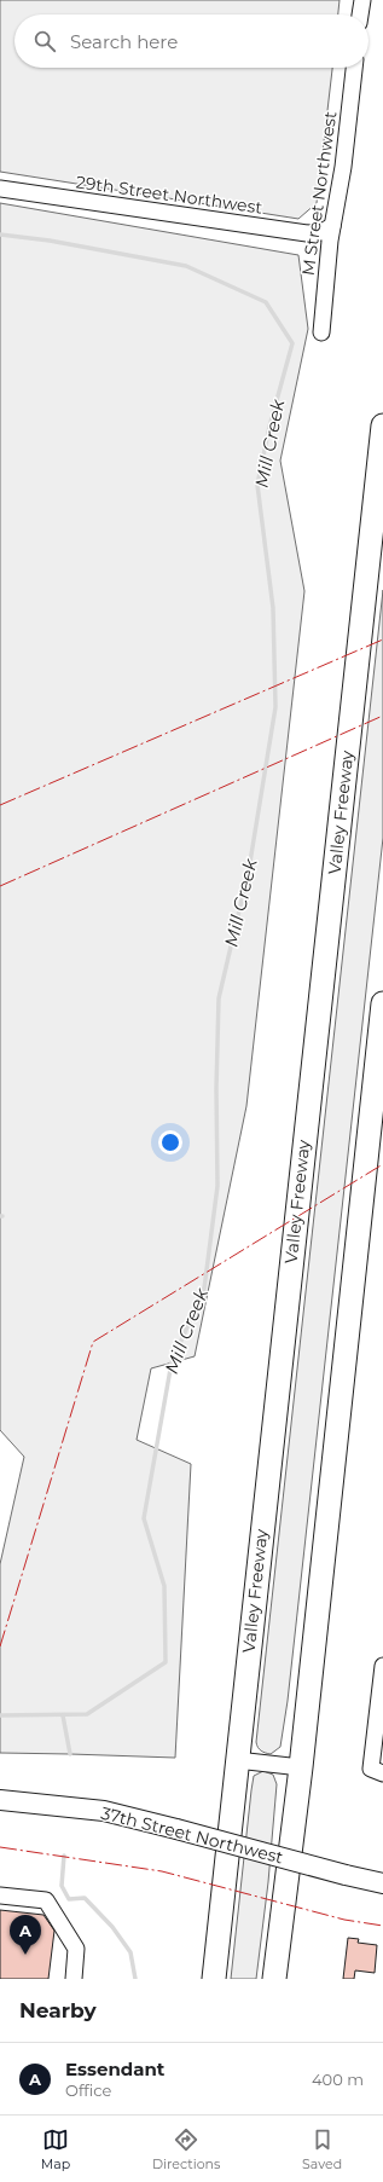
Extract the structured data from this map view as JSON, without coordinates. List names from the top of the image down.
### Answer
{
  "streets": {
    "highway": ["Valley Freeway"],
    "main road": ["37th Street Northwest"],
    "street": ["M Street Northwest", "29th Street Northwest"]
  },
  "crossings": [
    ["M Street Northwest", "29th Street Northwest"]
  ],
  "water": ["Mill Creek"],
  "page": {
    "search": "Search here",
    "pins": "A",
    "heading": "Nearby",
    "list": [
      {
        "mark": "A",
        "name": "Essendant",
        "note": "Office",
        "value": "400 m"
      }
    ],
    "nav": ["Map", "Directions", "Saved"]
  }
}
